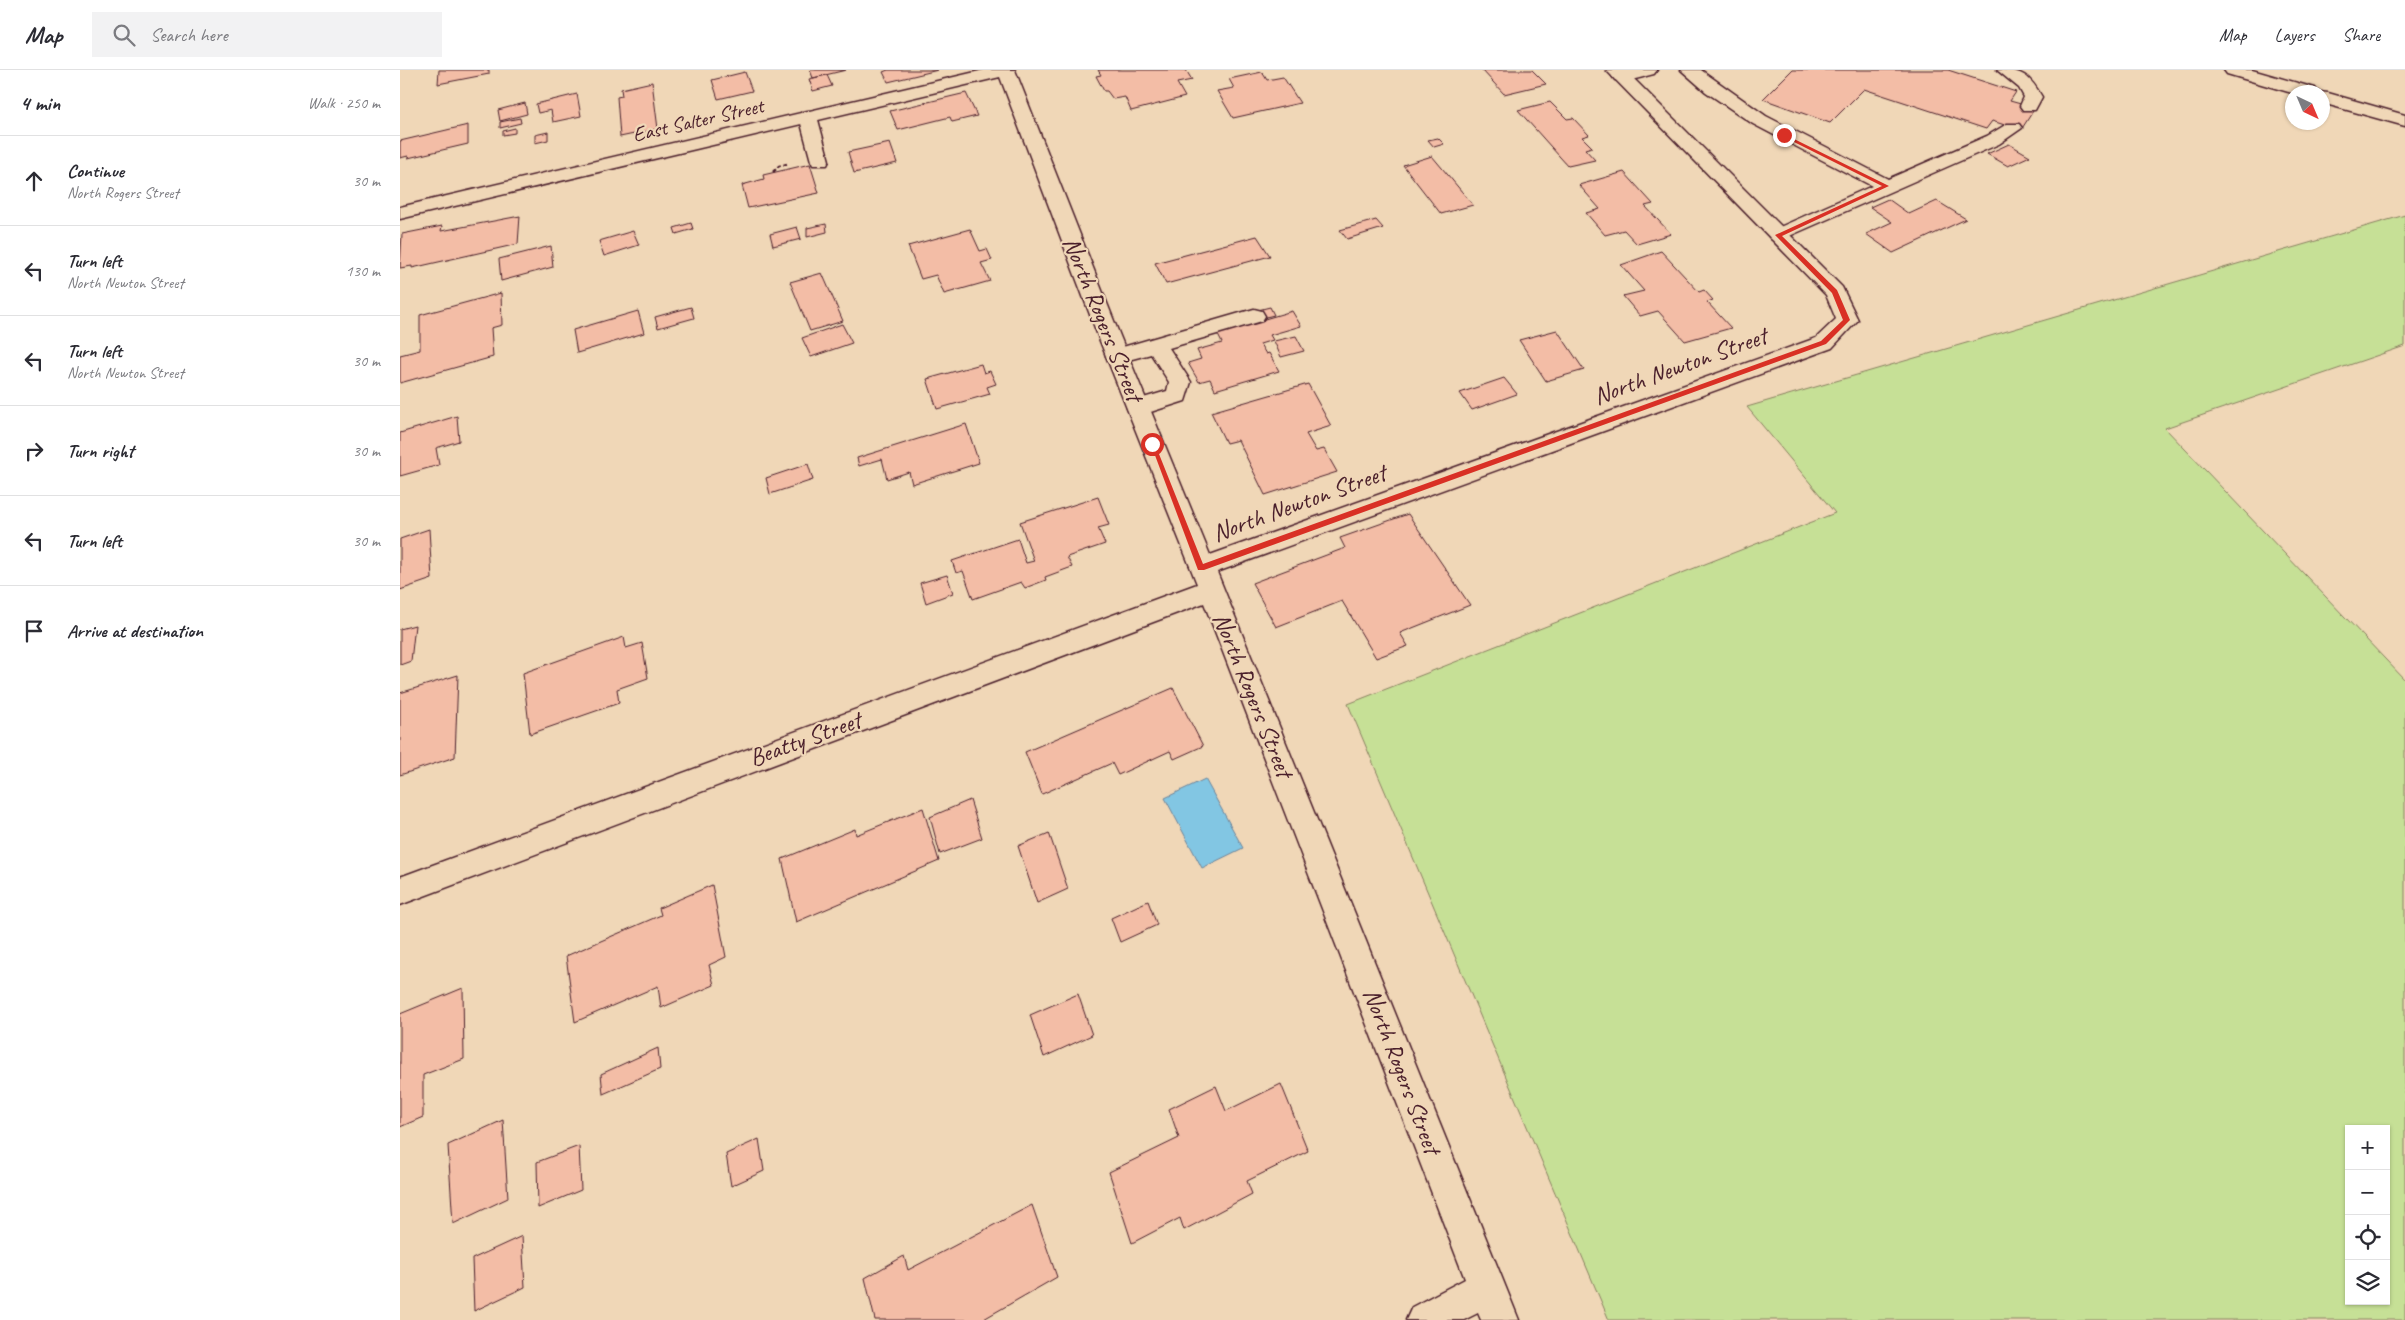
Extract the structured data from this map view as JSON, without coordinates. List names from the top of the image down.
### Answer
{
  "streets": {
    "street": [
      "East Salter Street",
      "North Rogers Street",
      "North Newton Street",
      "Beatty Street"
    ]
  },
  "crossings": [
    ["East Salter Street", "North Rogers Street"],
    ["North Rogers Street", "North Newton Street"],
    ["North Rogers Street", "Beatty Street"],
    ["North Newton Street", "Beatty Street"]
  ],
  "north": "bottom right",
  "page": {
    "header": "Map",
    "search": "Search here",
    "nav": ["Map", "Layers", "Share"],
    "heading": ["4 min", "Walk · 250 m"],
    "list": [
      ["Continue", "North Rogers Street", "30 m"],
      ["Turn left", "North Newton Street", "130 m"],
      ["Turn left", "North Newton Street", "30 m"],
      ["Turn right", "30 m"],
      ["Turn left", "30 m"],
      "Arrive at destination"
    ],
    "map_buttons": ["+", "−"]
  }
}
